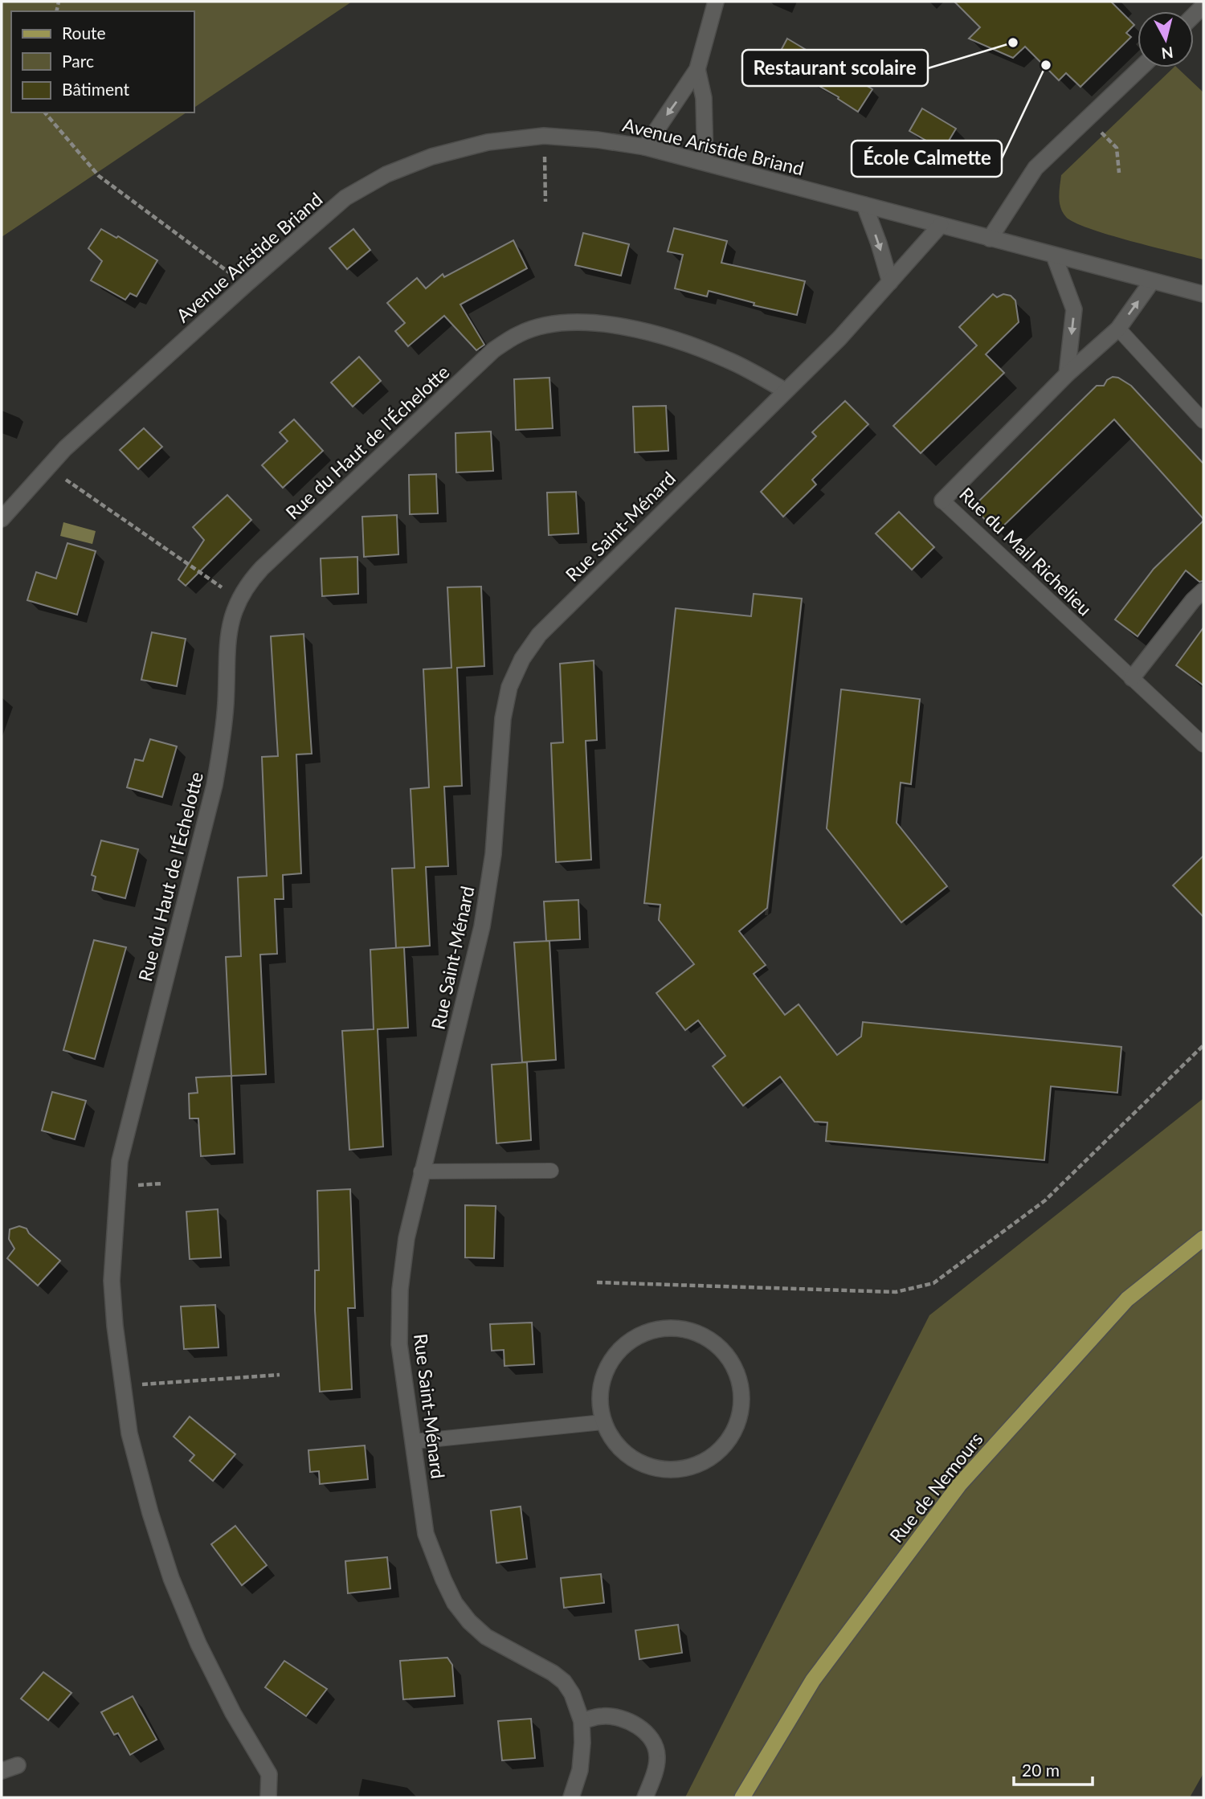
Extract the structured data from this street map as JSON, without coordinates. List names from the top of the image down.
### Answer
{
  "streets": {
    "main road": ["Rue de Nemours"],
    "street": [
      "Avenue Aristide Briand",
      "Rue du Haut de l'Échelotte",
      "Rue Saint-Ménard",
      "Rue du Mail Richelieu"
    ]
  },
  "crossings": [
    ["Avenue Aristide Briand", "Rue Saint-Ménard"],
    ["Avenue Aristide Briand", "Rue du Mail Richelieu"],
    ["Rue du Haut de l'Échelotte", "Rue Saint-Ménard"]
  ],
  "places": ["Restaurant scolaire", "École Calmette"],
  "legend": ["Route", "Parc", "Bâtiment"],
  "scale_bar": "20 m",
  "north": "bottom"
}
